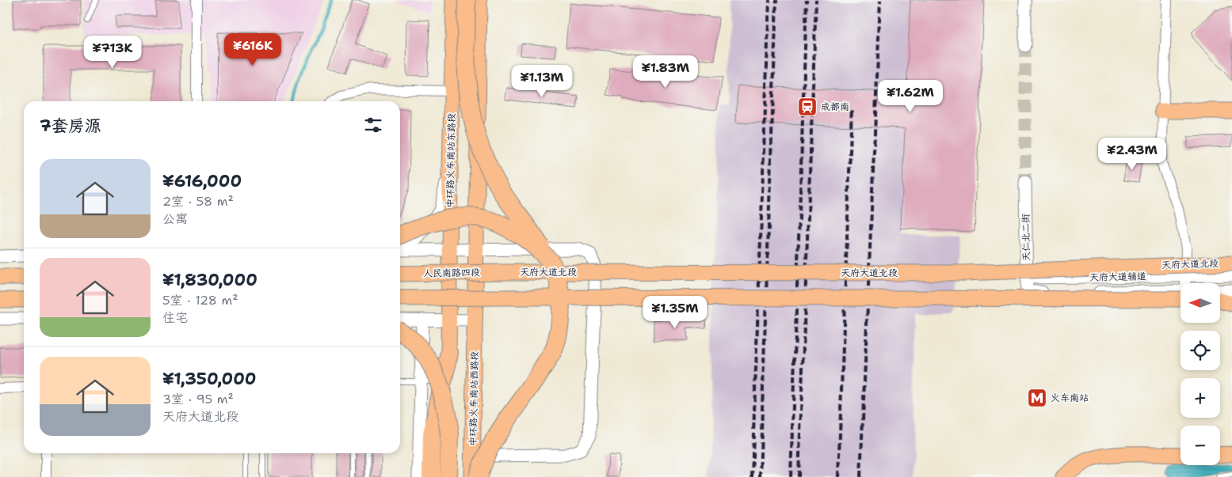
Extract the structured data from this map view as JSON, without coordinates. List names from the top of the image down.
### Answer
{
  "streets": {
    "main road": [
      "中环路火车南站东路段",
      "天府大道北段",
      "人民南路四段",
      "中环路火车南站西路段"
    ],
    "street": ["天仁北二街", "天府大道辅道"]
  },
  "crossings": [
    ["天仁北二街", "天府大道辅道"],
    ["天府大道北段", "人民南路四段"]
  ],
  "places": {
    "station": ["成都南"],
    "metro station": ["火车南站"]
  },
  "north": "left",
  "page": {
    "price": [
      "¥616K",
      "¥713K",
      "¥1.83M",
      "¥1.13M",
      "¥1.62M",
      "¥2.43M",
      "¥1.35M"
    ],
    "heading": "7套房源",
    "list": [
      {
        "name": "¥616,000",
        "note": "2室 · 58 m² · 公寓"
      },
      {
        "name": "¥1,830,000",
        "note": "5室 · 128 m² · 住宅"
      },
      {
        "name": "¥1,350,000",
        "note": "3室 · 95 m² · 天府大道北段"
      }
    ],
    "map_buttons": ["+", "−"]
  }
}
